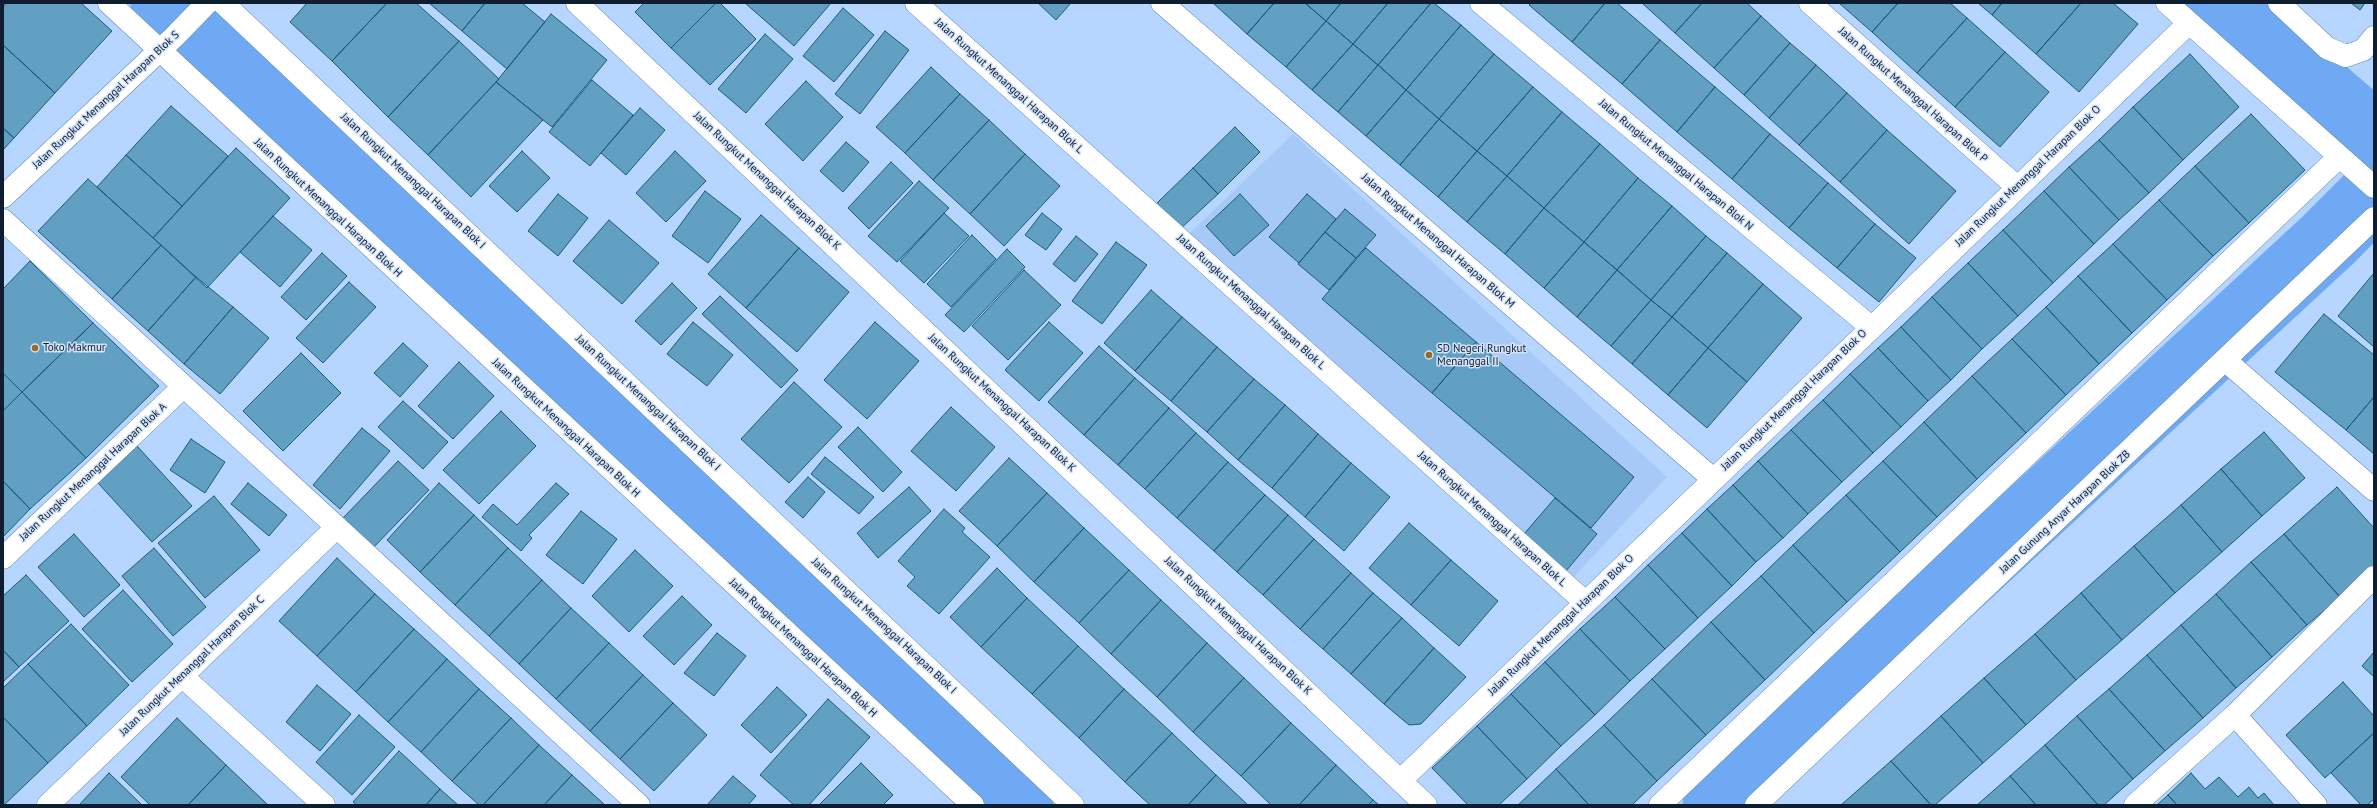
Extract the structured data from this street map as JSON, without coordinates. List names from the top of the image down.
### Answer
{
  "streets": {
    "street": [
      "Jalan Rungkut Menanggal Harapan Blok L",
      "Jalan Rungkut Menanggal Harapan Blok P",
      "Jalan Rungkut Menanggal Harapan Blok S",
      "Jalan Rungkut Menanggal Harapan Blok N",
      "Jalan Rungkut Menanggal Harapan Blok O",
      "Jalan Rungkut Menanggal Harapan Blok I",
      "Jalan Rungkut Menanggal Harapan Blok K",
      "Jalan Rungkut Menanggal Harapan Blok H",
      "Jalan Rungkut Menanggal Harapan Blok M",
      "Jalan Rungkut Menanggal Harapan Blok A",
      "Jalan Gunung Anyar Harapan Blok ZB",
      "Jalan Rungkut Menanggal Harapan Blok C"
    ]
  },
  "crossings": [
    ["Jalan Rungkut Menanggal Harapan Blok L", "Jalan Rungkut Menanggal Harapan Blok O"],
    ["Jalan Rungkut Menanggal Harapan Blok P", "Jalan Rungkut Menanggal Harapan Blok O"],
    ["Jalan Rungkut Menanggal Harapan Blok S", "Jalan Rungkut Menanggal Harapan Blok I"],
    ["Jalan Rungkut Menanggal Harapan Blok S", "Jalan Rungkut Menanggal Harapan Blok H"],
    ["Jalan Rungkut Menanggal Harapan Blok N", "Jalan Rungkut Menanggal Harapan Blok O"],
    ["Jalan Rungkut Menanggal Harapan Blok O", "Jalan Rungkut Menanggal Harapan Blok K"],
    ["Jalan Rungkut Menanggal Harapan Blok O", "Jalan Rungkut Menanggal Harapan Blok M"]
  ],
  "places": ["Toko Makmur", "SD Negeri Rungkut Menanggal II"]
}
